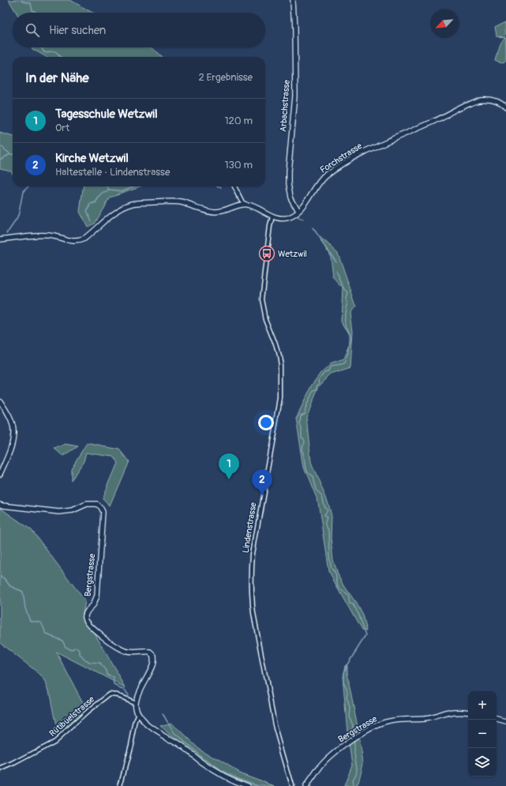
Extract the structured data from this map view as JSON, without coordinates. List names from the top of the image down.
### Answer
{
  "streets": {
    "street": [
      "Arbachstrasse",
      "Forchstrasse",
      "Lindenstrasse",
      "Bergstrasse",
      "Rütibüelstrasse"
    ]
  },
  "crossings": [
    ["Arbachstrasse", "Forchstrasse"],
    ["Forchstrasse", "Lindenstrasse"],
    ["Bergstrasse", "Rütibüelstrasse"]
  ],
  "places": {
    "bus stop": ["Wetzwil"]
  },
  "north": "bottom left",
  "page": {
    "search": "Hier suchen",
    "heading": ["In der Nähe", "2 Ergebnisse"],
    "list": [
      {
        "mark": "1",
        "name": "Tagesschule Wetzwil",
        "note": "Ort",
        "value": "120 m"
      },
      {
        "mark": "2",
        "name": "Kirche Wetzwil",
        "note": "Haltestelle · Lindenstrasse",
        "value": "130 m"
      }
    ],
    "pins": ["1", "2"],
    "map_buttons": ["+", "−"]
  }
}
